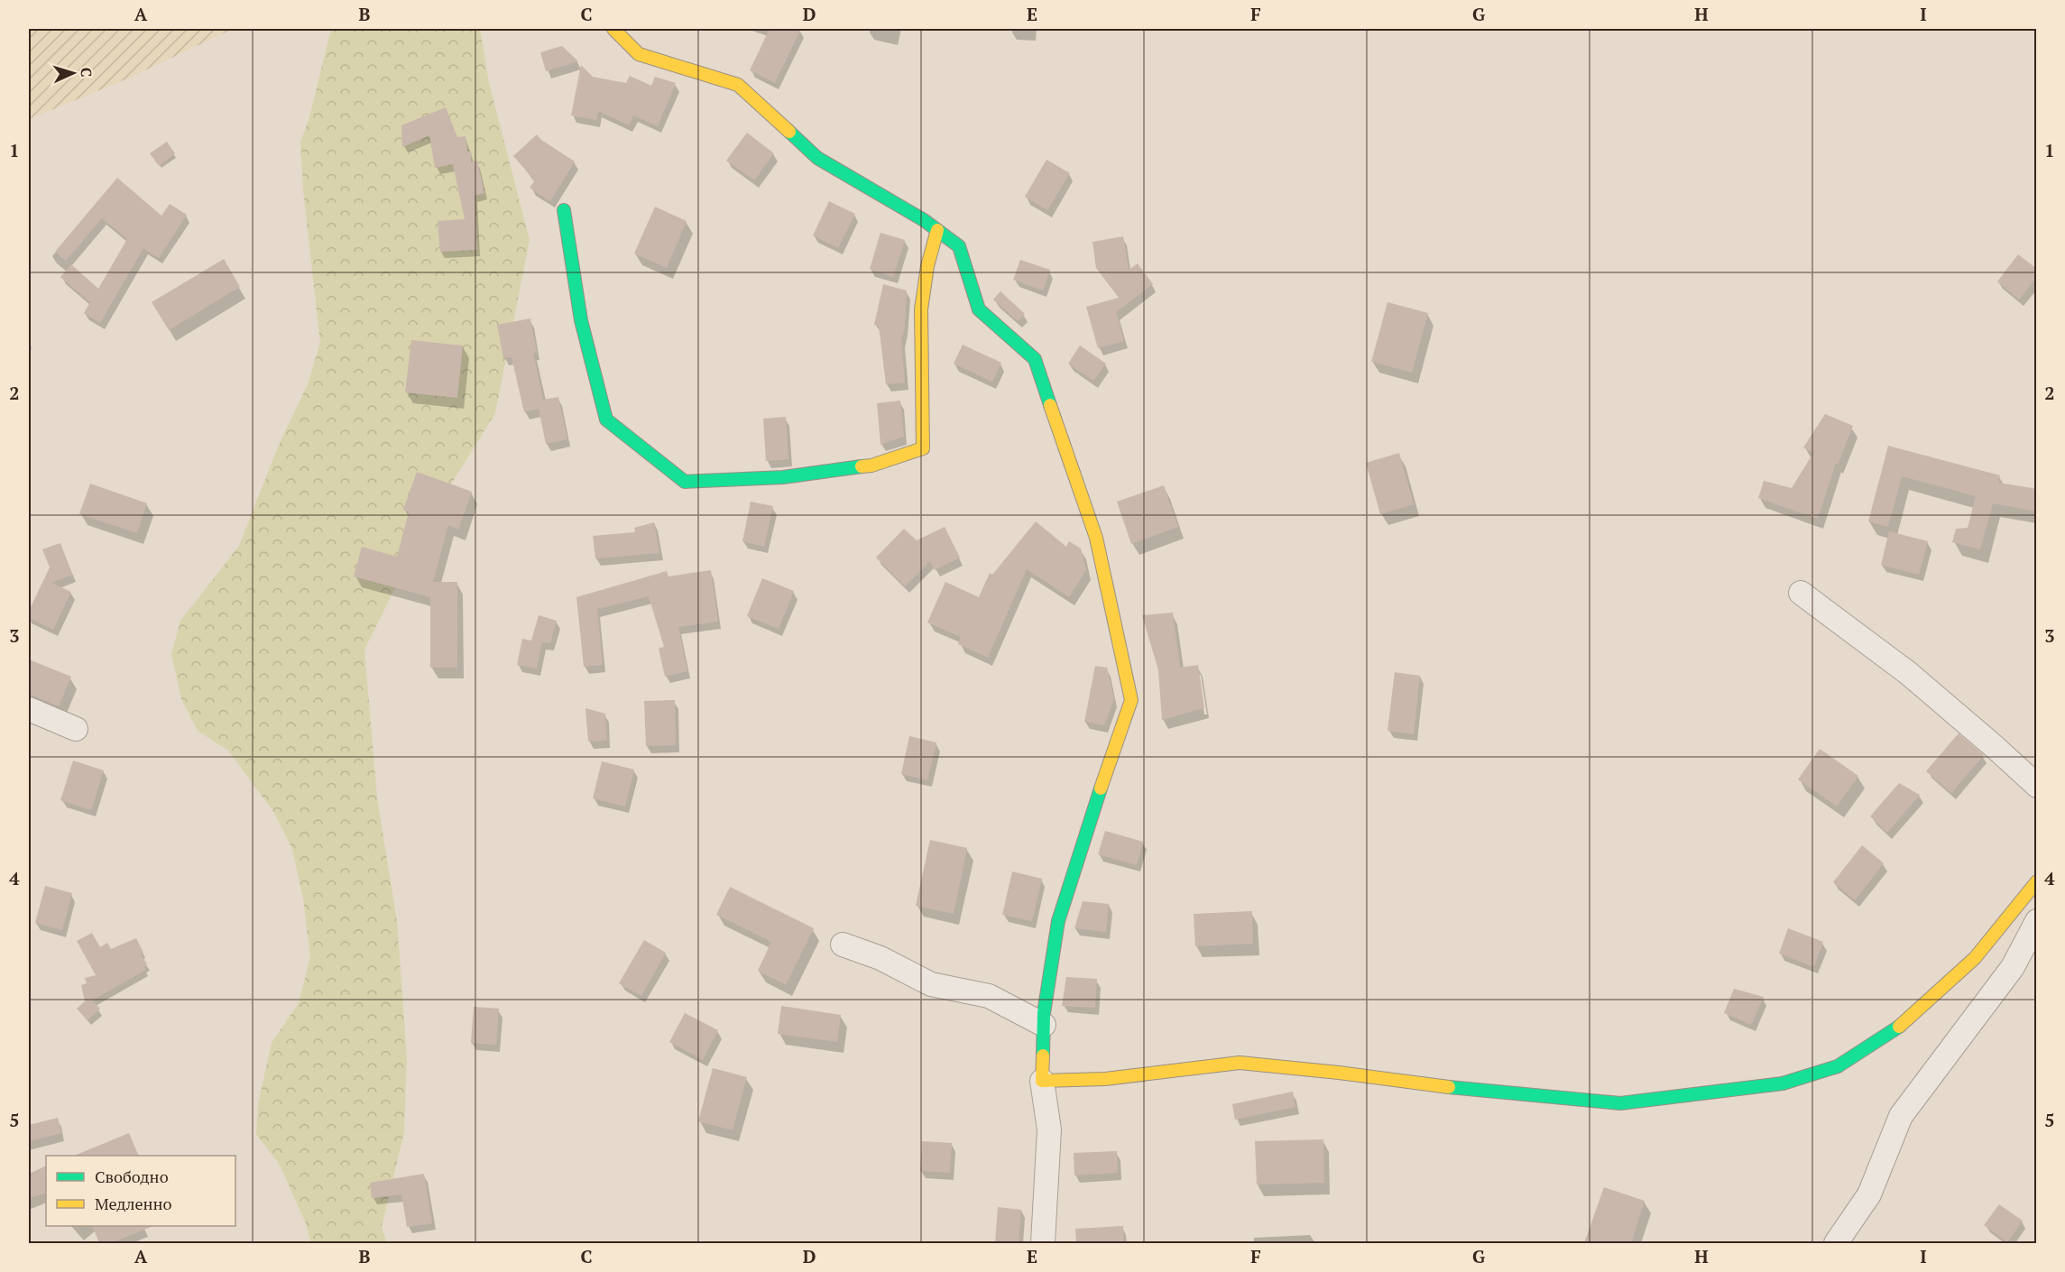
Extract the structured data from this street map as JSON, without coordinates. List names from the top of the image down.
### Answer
{
  "legend": ["Свободно", "Медленно"],
  "north": "right",
  "grid": {
    "columns": [
      "A",
      "B",
      "C",
      "D",
      "E",
      "F",
      "G",
      "H",
      "I"
    ],
    "rows": [
      "1",
      "2",
      "3",
      "4",
      "5"
    ]
  }
}
